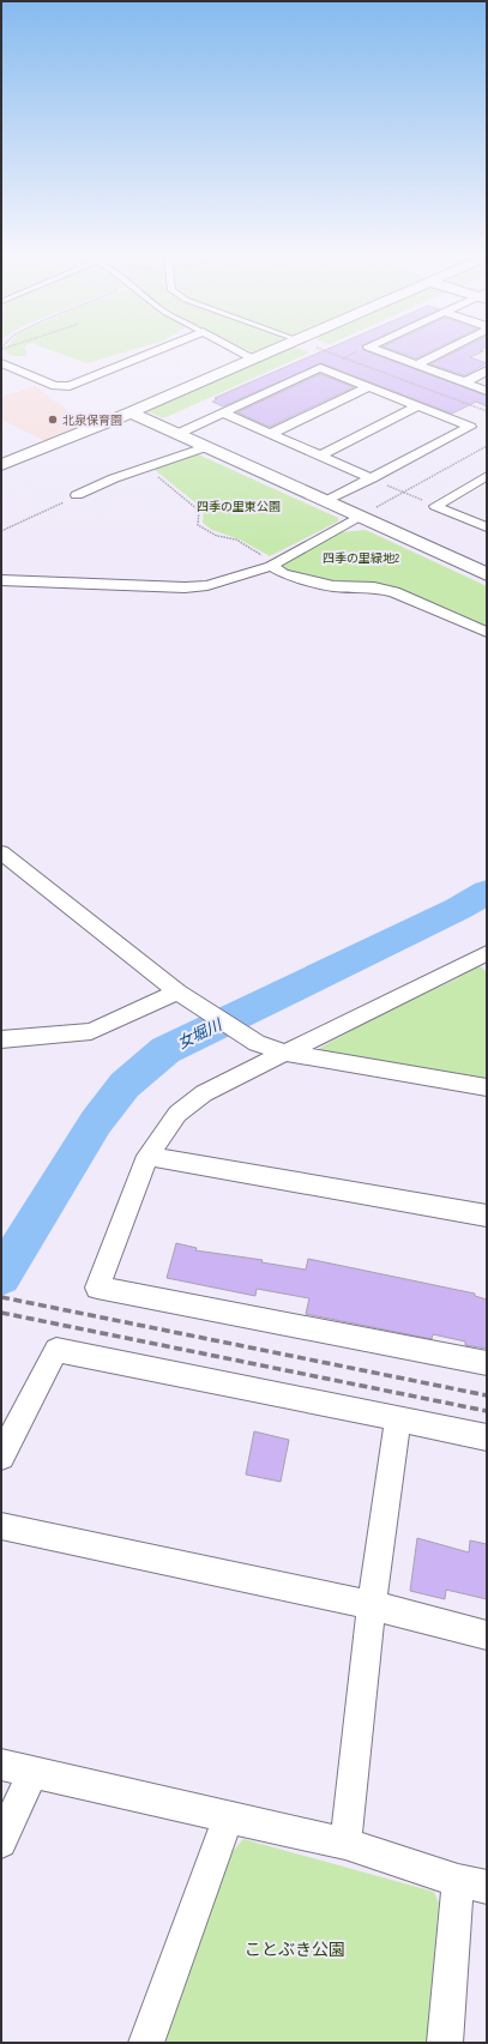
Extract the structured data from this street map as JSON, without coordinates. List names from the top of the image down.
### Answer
{
  "water": ["女堀川"],
  "parks": ["四季の里東公園", "四季の里緑地2", "ことぶき公園"],
  "places": ["北泉保育園"]
}
